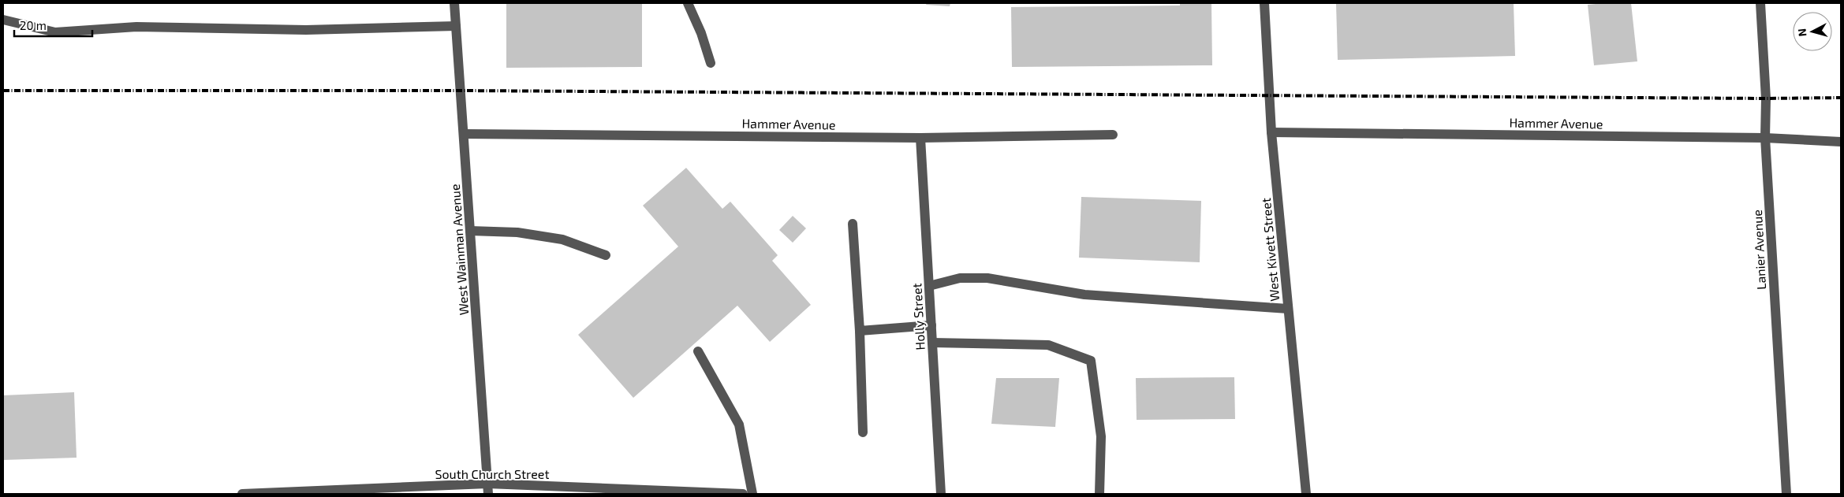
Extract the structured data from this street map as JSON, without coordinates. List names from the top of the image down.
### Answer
{
  "streets": {
    "street": [
      "Hammer Avenue",
      "West Wainman Avenue",
      "West Kivett Street",
      "Lanier Avenue",
      "Holly Street",
      "South Church Street"
    ]
  },
  "crossings": [
    ["Hammer Avenue", "West Wainman Avenue"],
    ["Hammer Avenue", "West Kivett Street"],
    ["Hammer Avenue", "Lanier Avenue"],
    ["Hammer Avenue", "Holly Street"],
    ["West Wainman Avenue", "South Church Street"]
  ],
  "scale_bar": "20 m",
  "north": "left"
}
